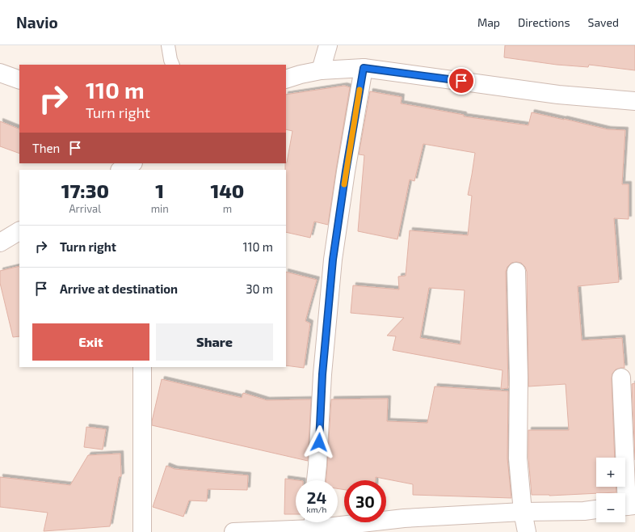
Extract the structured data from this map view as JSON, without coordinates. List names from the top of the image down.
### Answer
{
  "page": {
    "header": "Navio",
    "nav": ["Map", "Directions", "Saved"],
    "turn": ["110 m", "Turn right"],
    "then": "Then",
    "eta": [
      "17:30",
      "Arrival",
      "1",
      "min",
      "140",
      "m"
    ],
    "list": [
      {
        "name": "Turn right",
        "value": "110 m"
      },
      {
        "name": "Arrive at destination",
        "value": "30 m"
      }
    ],
    "buttons": ["Exit", "Share"],
    "map_buttons": ["+", "−"],
    "speed": "24 km/h",
    "limit": "30"
  }
}
